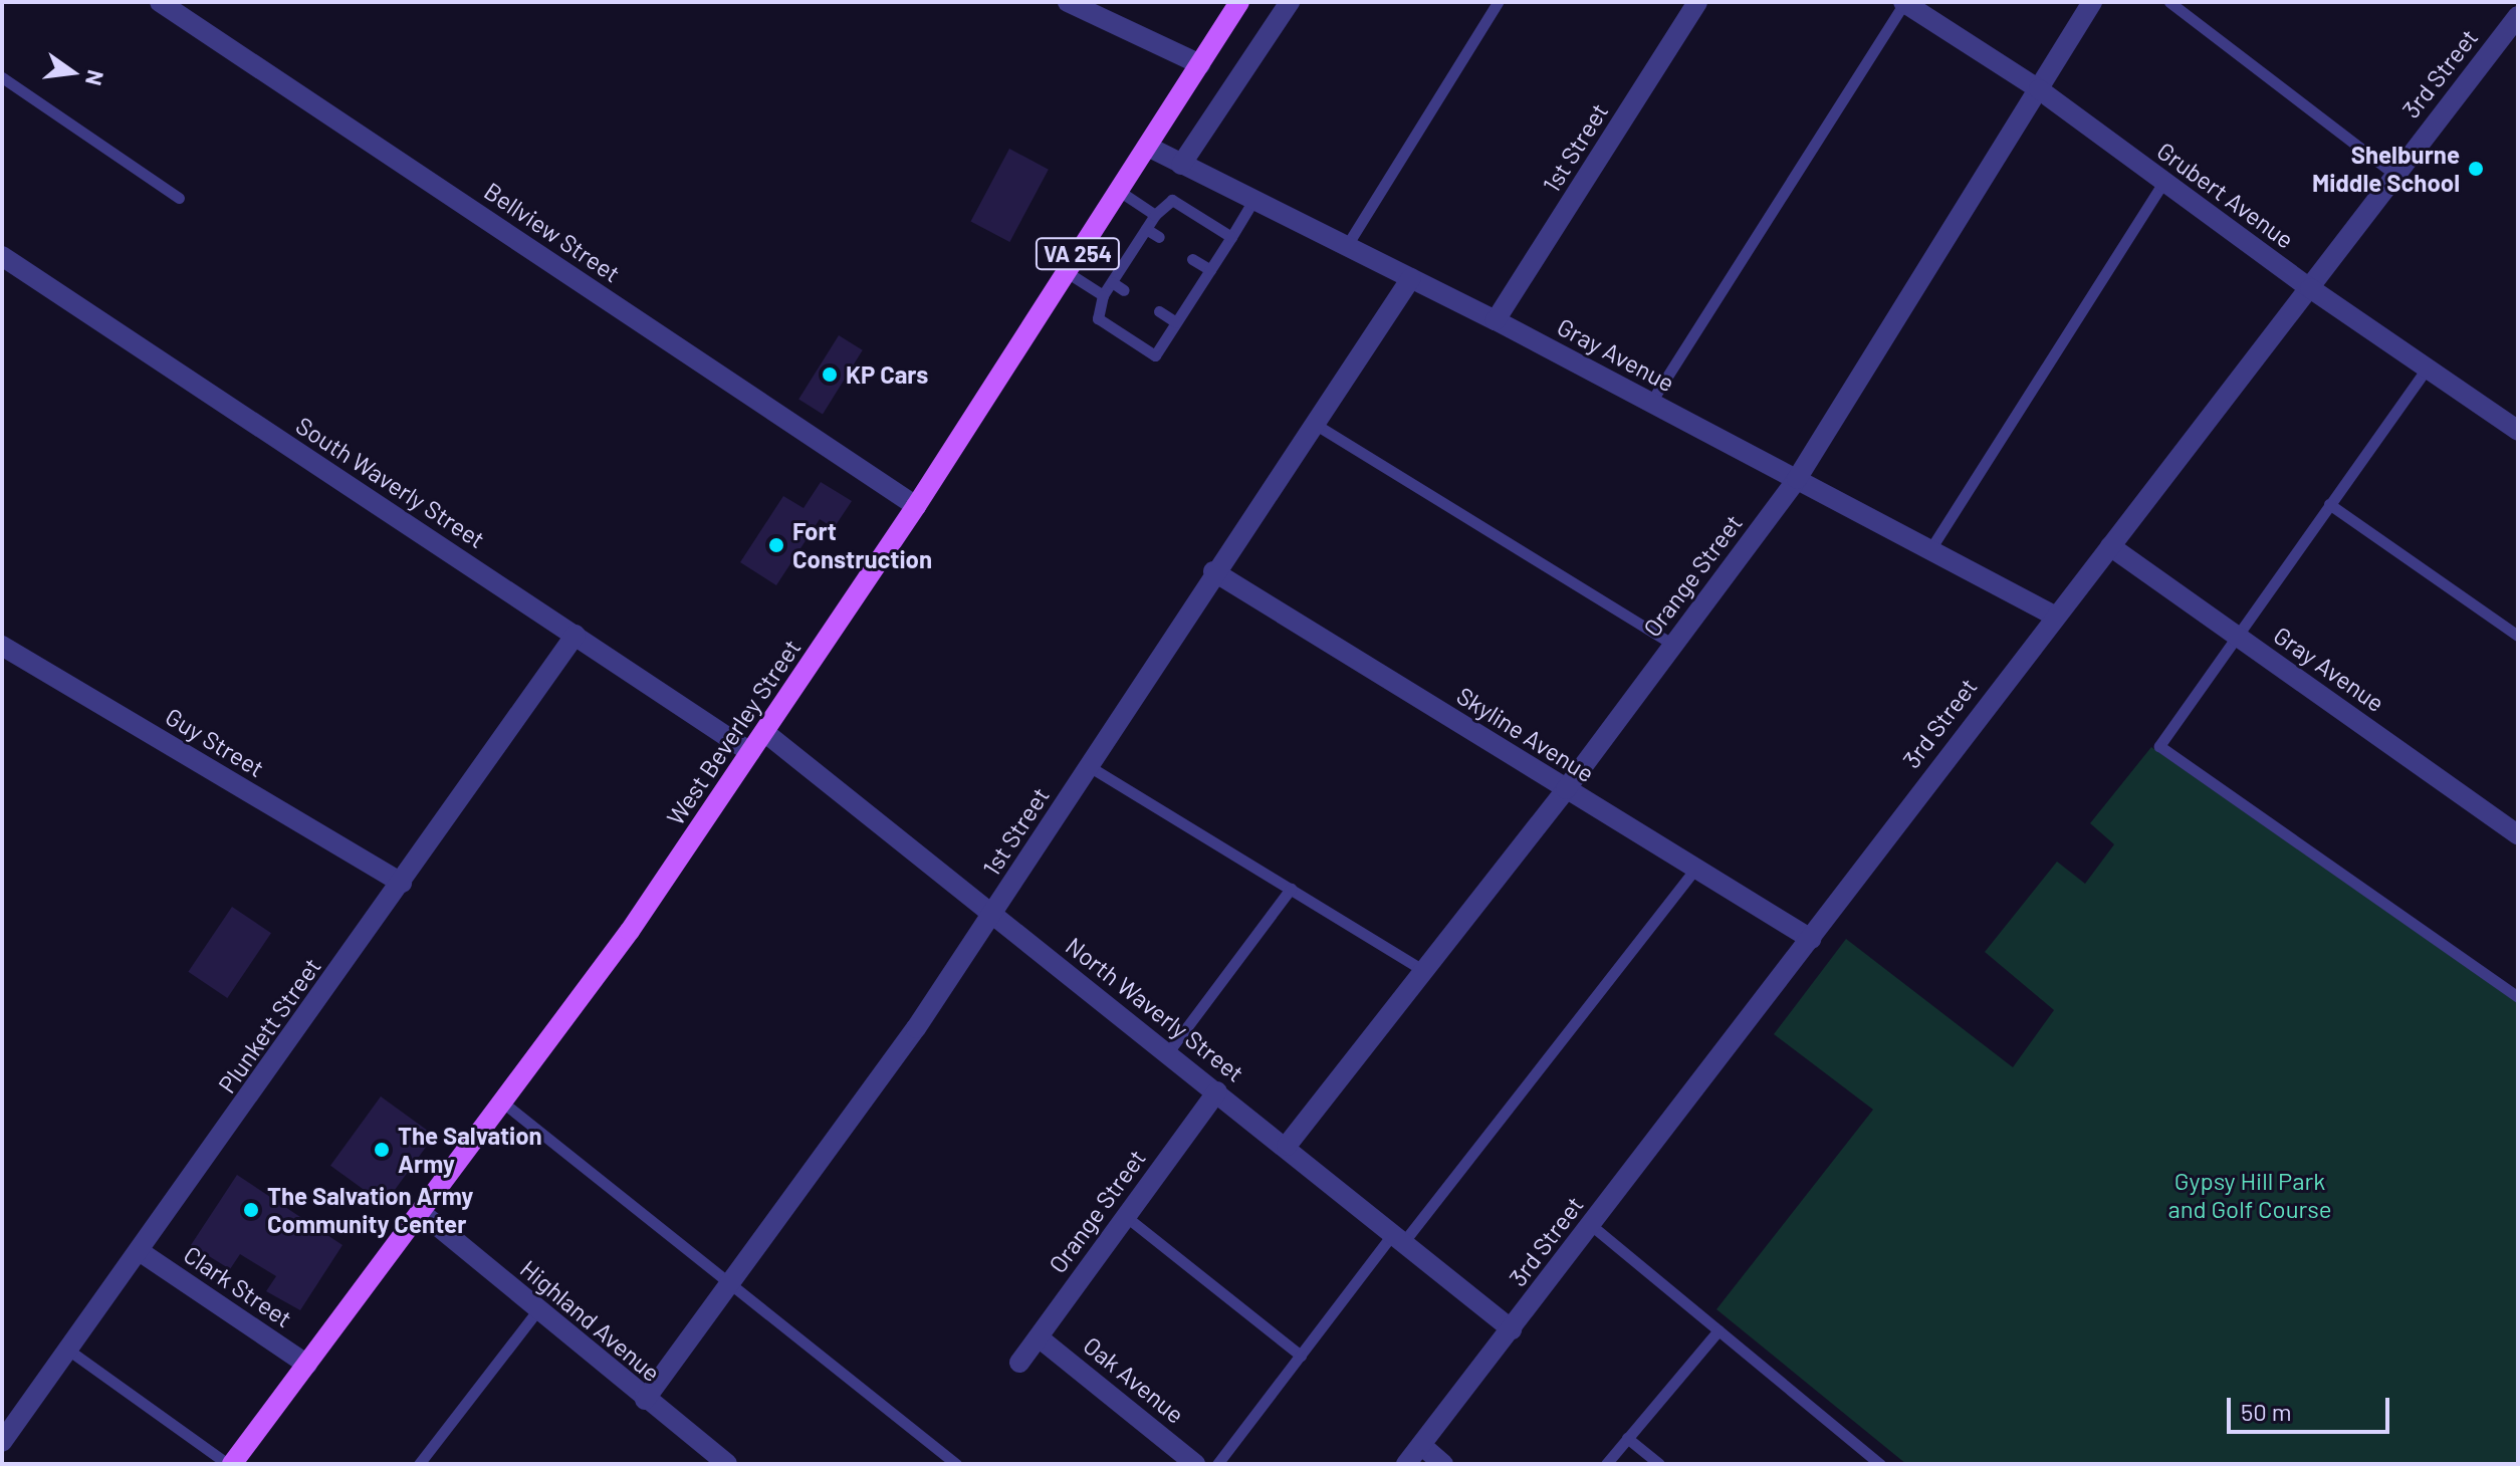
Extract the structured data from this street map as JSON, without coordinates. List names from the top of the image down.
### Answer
{
  "streets": {
    "main road": ["VA 254", "West Beverley Street"],
    "street": [
      "3rd Street",
      "1st Street",
      "Grubert Avenue",
      "Bellview Street",
      "Gray Avenue",
      "South Waverly Street",
      "Orange Street",
      "Skyline Avenue",
      "Guy Street",
      "North Waverly Street",
      "Plunkett Street",
      "Clark Street",
      "Highland Avenue",
      "Oak Avenue"
    ]
  },
  "crossings": [
    ["3rd Street", "Grubert Avenue"],
    ["3rd Street", "Gray Avenue"],
    ["3rd Street", "Skyline Avenue"],
    ["3rd Street", "North Waverly Street"],
    ["1st Street", "Gray Avenue"],
    ["1st Street", "Skyline Avenue"],
    ["1st Street", "North Waverly Street"],
    ["1st Street", "Highland Avenue"],
    ["Grubert Avenue", "Orange Street"],
    ["Bellview Street", "West Beverley Street"],
    ["Gray Avenue", "Orange Street"],
    ["Gray Avenue", "West Beverley Street"],
    ["South Waverly Street", "West Beverley Street"],
    ["South Waverly Street", "Plunkett Street"],
    ["Orange Street", "Skyline Avenue"],
    ["Orange Street", "North Waverly Street"],
    ["Orange Street", "Oak Avenue"],
    ["West Beverley Street", "North Waverly Street"],
    ["West Beverley Street", "Clark Street"],
    ["West Beverley Street", "Highland Avenue"],
    ["Guy Street", "Plunkett Street"],
    ["Plunkett Street", "Clark Street"]
  ],
  "parks": ["Gypsy Hill Park and Golf Course"],
  "places": [
    "Shelburne Middle School",
    "KP Cars",
    "Fort Construction",
    "The Salvation Army",
    "The Salvation Army Community Center"
  ],
  "scale_bar": "50 m",
  "north": "right"
}
